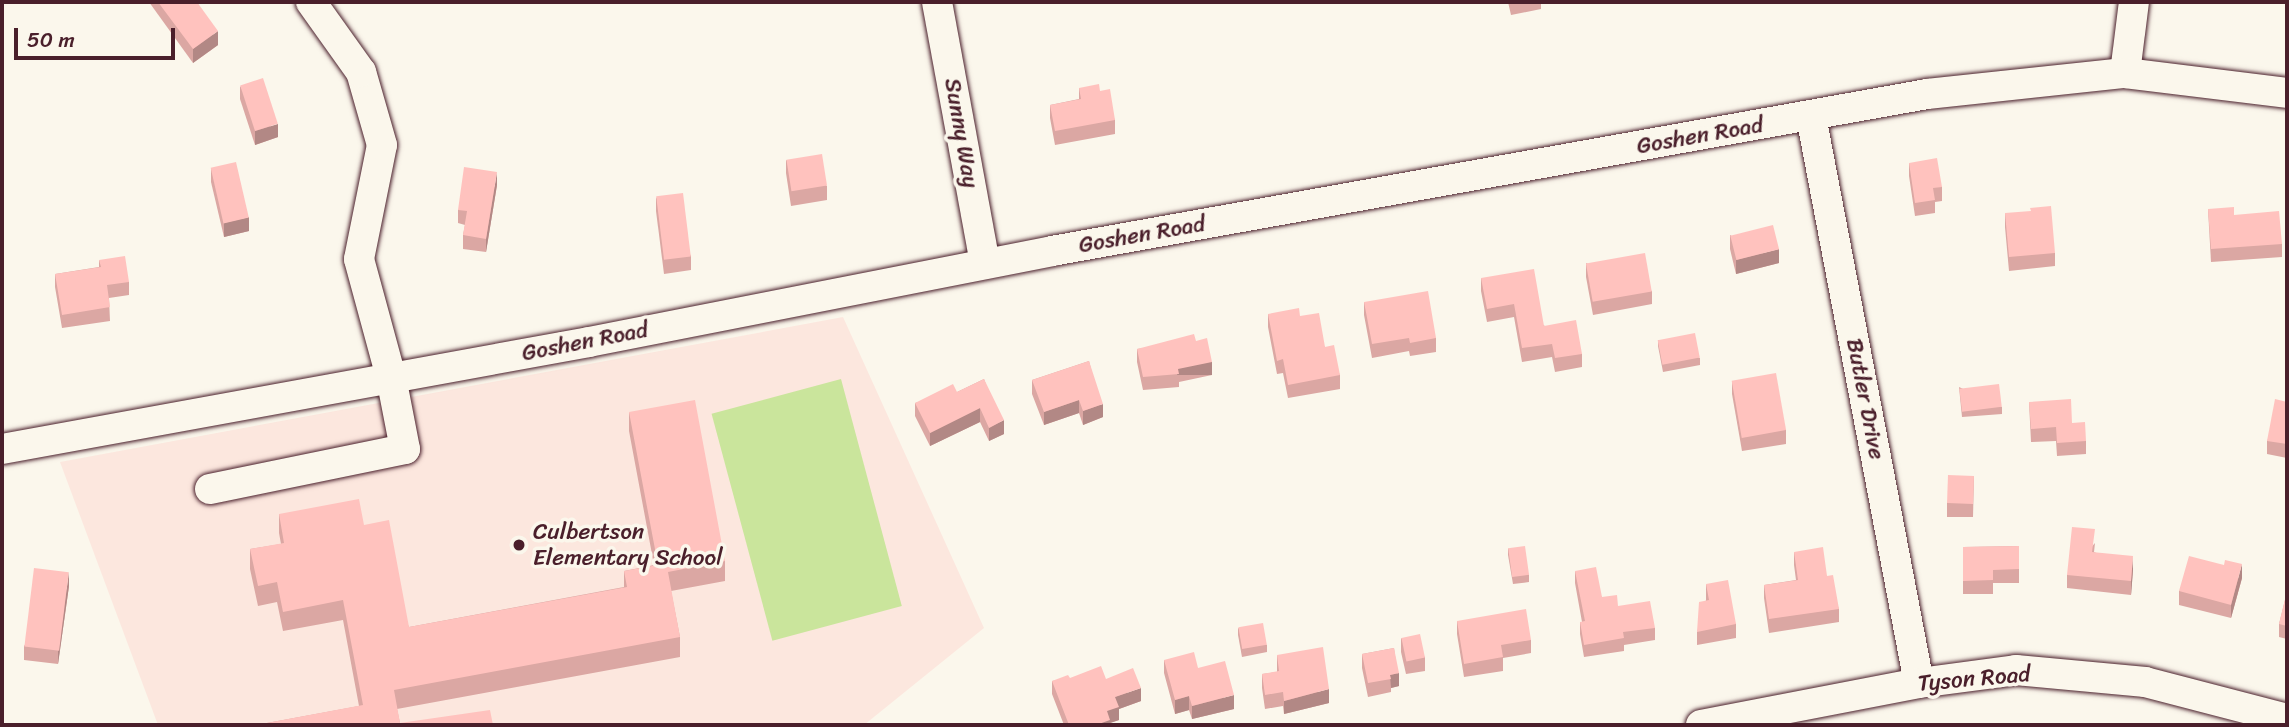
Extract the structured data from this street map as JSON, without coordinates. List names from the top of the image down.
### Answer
{
  "streets": {
    "street": [
      "Sunny Way",
      "Goshen Road",
      "Butler Drive",
      "Tyson Road"
    ]
  },
  "crossings": [
    ["Sunny Way", "Goshen Road"],
    ["Goshen Road", "Butler Drive"],
    ["Butler Drive", "Tyson Road"]
  ],
  "places": ["Culbertson Elementary School"],
  "scale_bar": "50 m"
}
